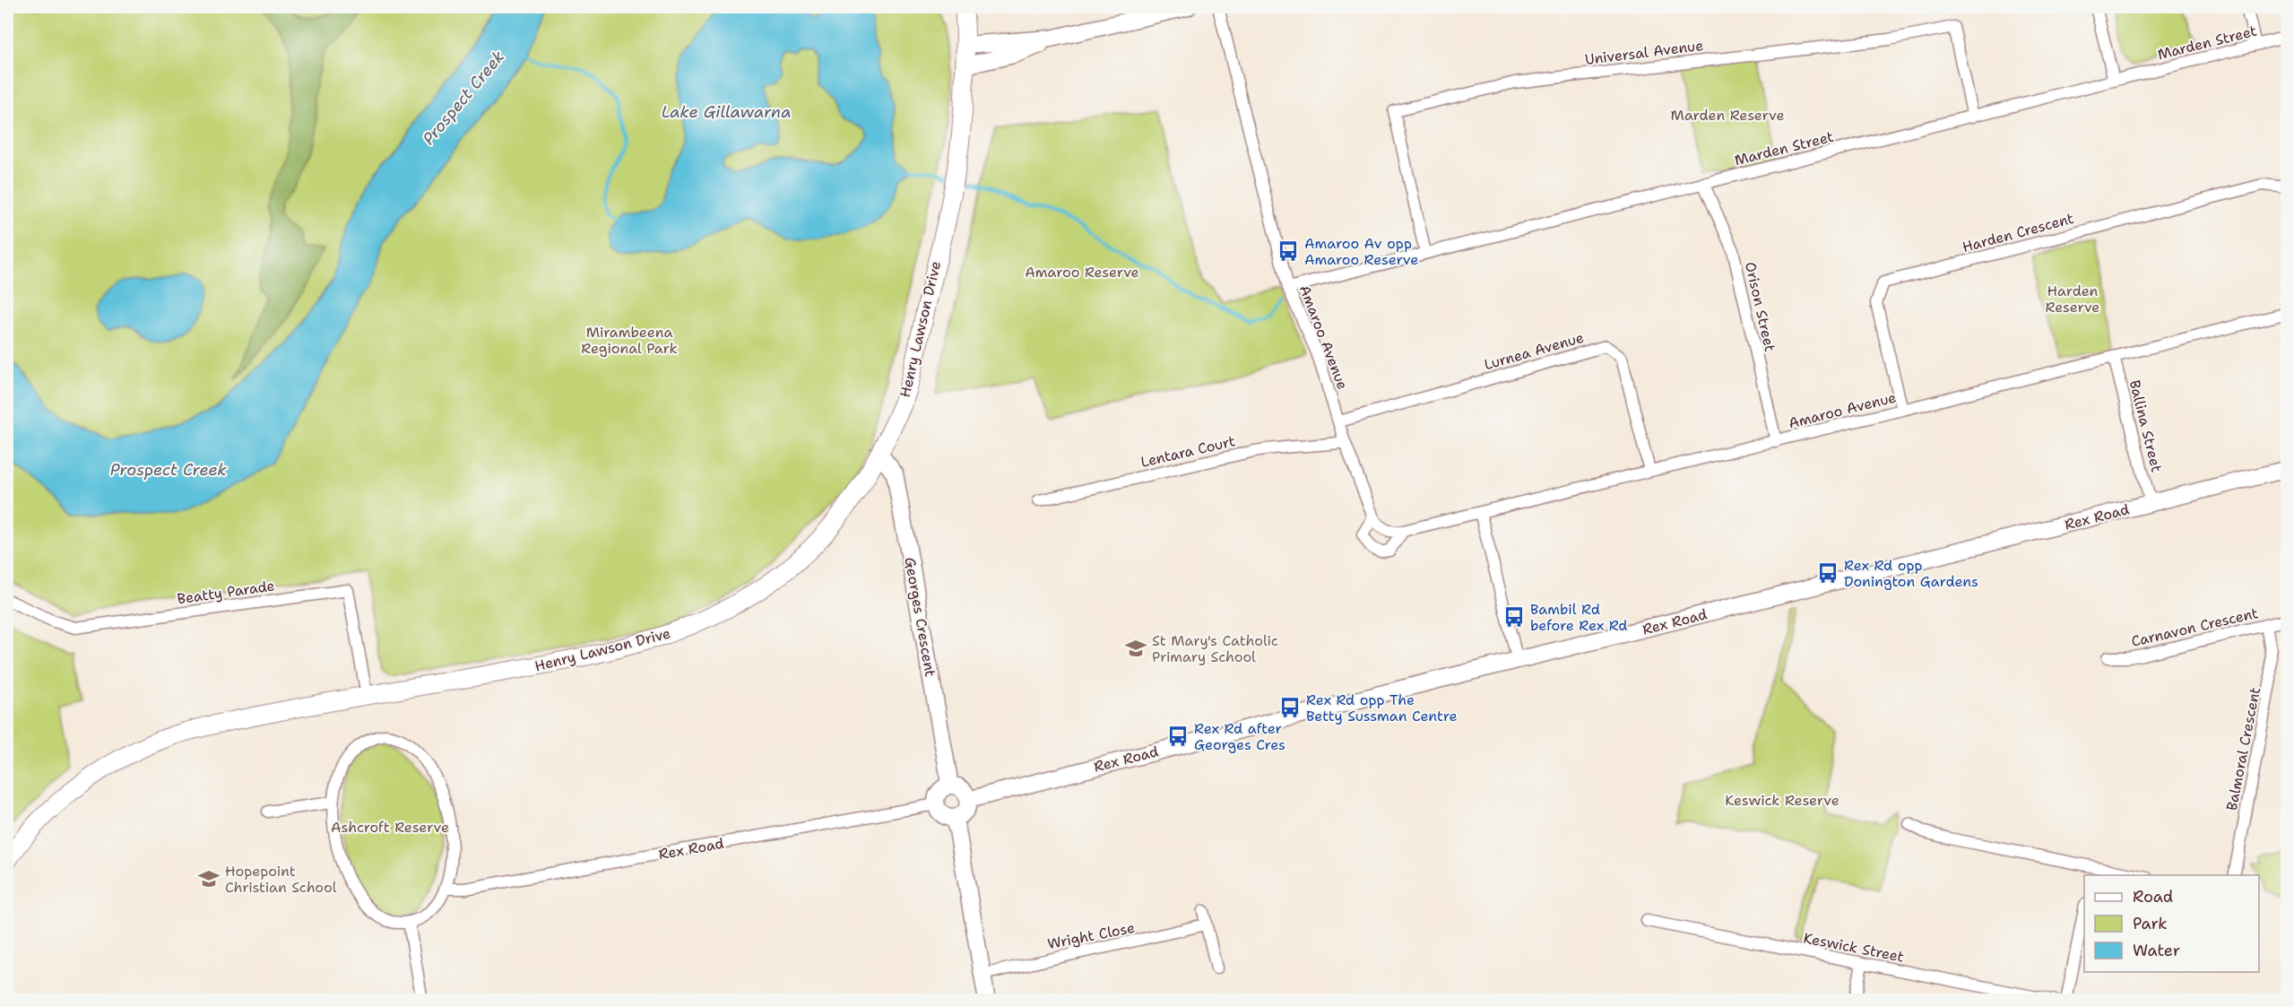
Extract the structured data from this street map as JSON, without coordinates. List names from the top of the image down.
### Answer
{
  "streets": {
    "main road": ["Henry Lawson Drive"],
    "street": [
      "Marden Street",
      "Universal Avenue",
      "Harden Crescent",
      "Orison Street",
      "Amaroo Avenue",
      "Lurnea Avenue",
      "Ballina Street",
      "Lentara Court",
      "Rex Road",
      "Beatty Parade",
      "Georges Crescent",
      "Carnavon Crescent",
      "Balmoral Crescent",
      "Wright Close",
      "Keswick Street"
    ]
  },
  "crossings": [
    ["Marden Street", "Universal Avenue"],
    ["Marden Street", "Orison Street"],
    ["Marden Street", "Amaroo Avenue"],
    ["Harden Crescent", "Amaroo Avenue"],
    ["Orison Street", "Amaroo Avenue"],
    ["Henry Lawson Drive", "Beatty Parade"],
    ["Henry Lawson Drive", "Georges Crescent"],
    ["Amaroo Avenue", "Lurnea Avenue"],
    ["Amaroo Avenue", "Ballina Street"],
    ["Amaroo Avenue", "Lentara Court"],
    ["Ballina Street", "Rex Road"],
    ["Rex Road", "Georges Crescent"],
    ["Carnavon Crescent", "Balmoral Crescent"]
  ],
  "water": ["Prospect Creek", "Lake Gillawarna"],
  "parks": [
    "Marden Reserve",
    "Amaroo Reserve",
    "Harden Reserve",
    "Mirambeena Regional Park",
    "Keswick Reserve",
    "Ashcroft Reserve"
  ],
  "places": {
    "bus stop": [
      "Amaroo Av opp Amaroo Reserve",
      "Rex Rd opp Donington Gardens",
      "Bambil Rd before Rex Rd",
      "Rex Rd opp The Betty Sussman Centre",
      "Rex Rd after Georges Cres"
    ],
    "school or university": ["St Mary's Catholic Primary School", "Hopepoint Christian School"]
  },
  "legend": ["Road", "Park", "Water"]
}
